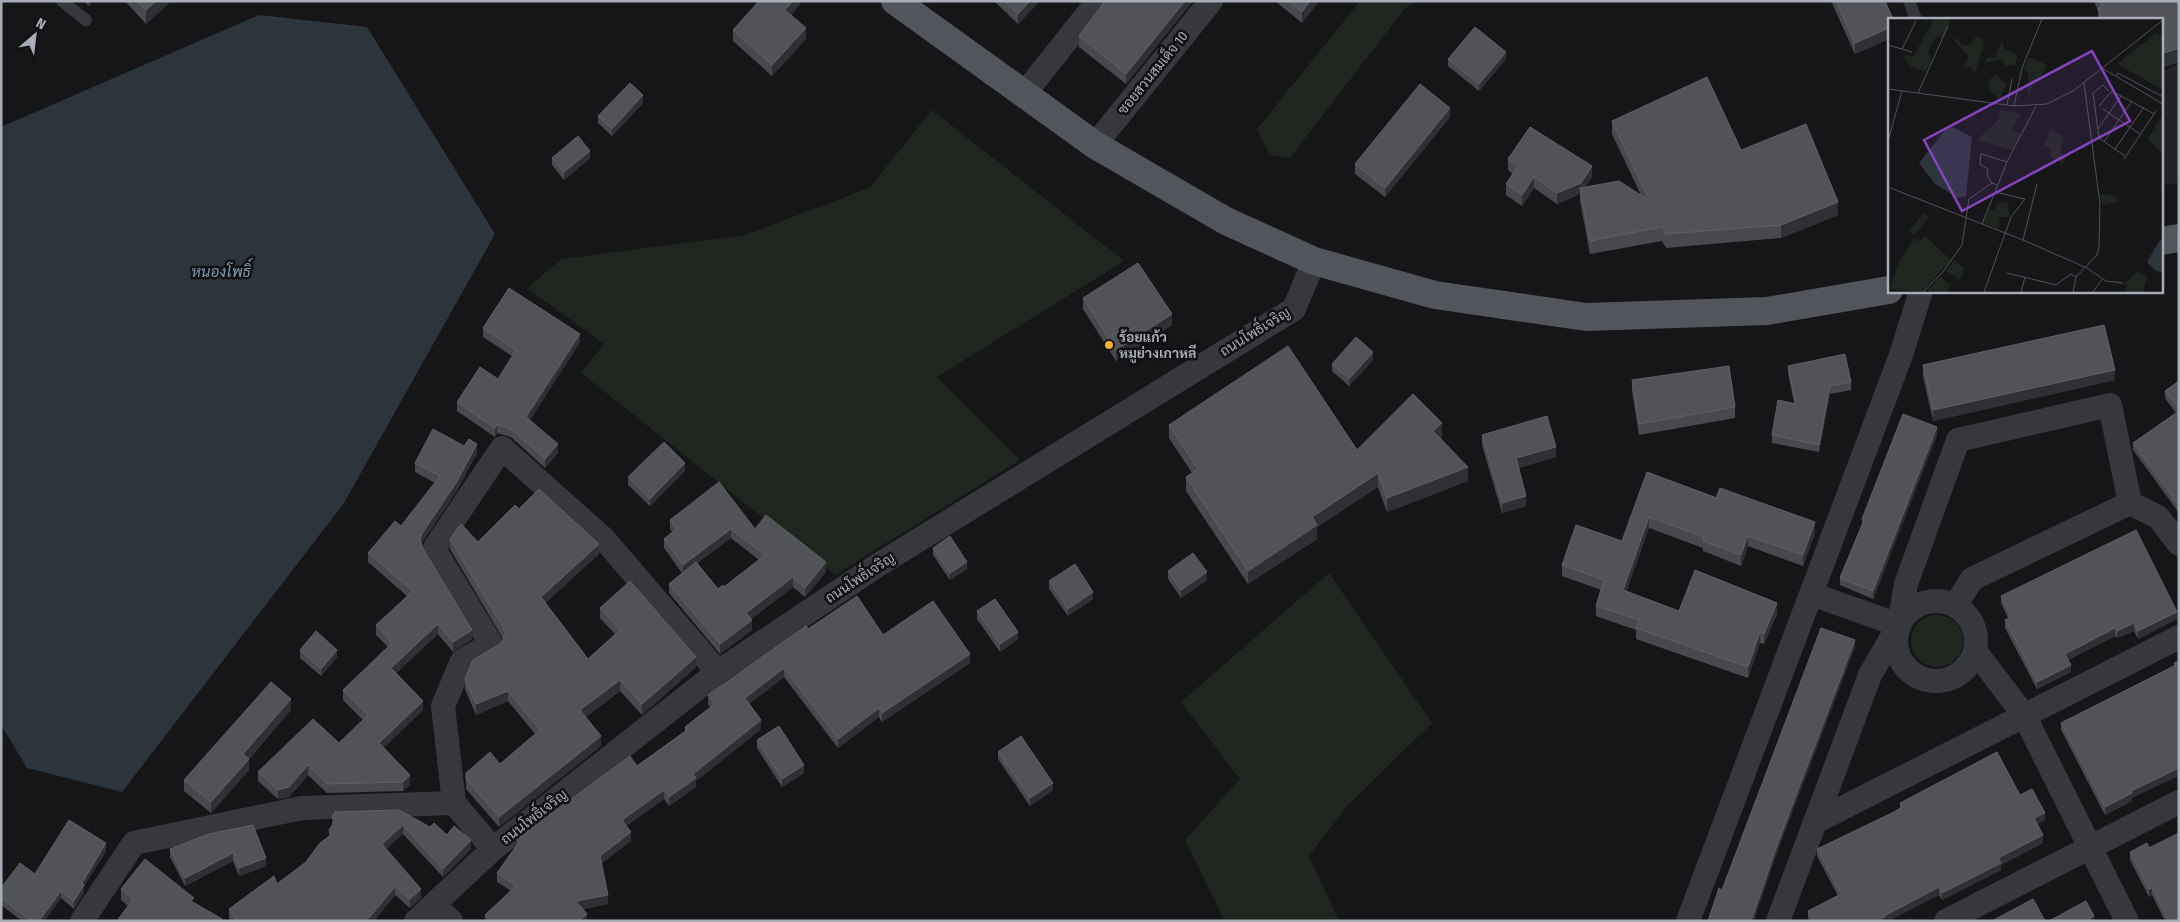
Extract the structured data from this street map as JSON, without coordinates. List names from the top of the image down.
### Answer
{
  "streets": {
    "street": ["ซอยสวนสมเด็จ 10", "ถนนโพธิ์เจริญ"]
  },
  "water": ["หนองโพธิ์"],
  "places": ["ร้อยแก้ว หมูย่างเกาหลี"],
  "north": "top right"
}
